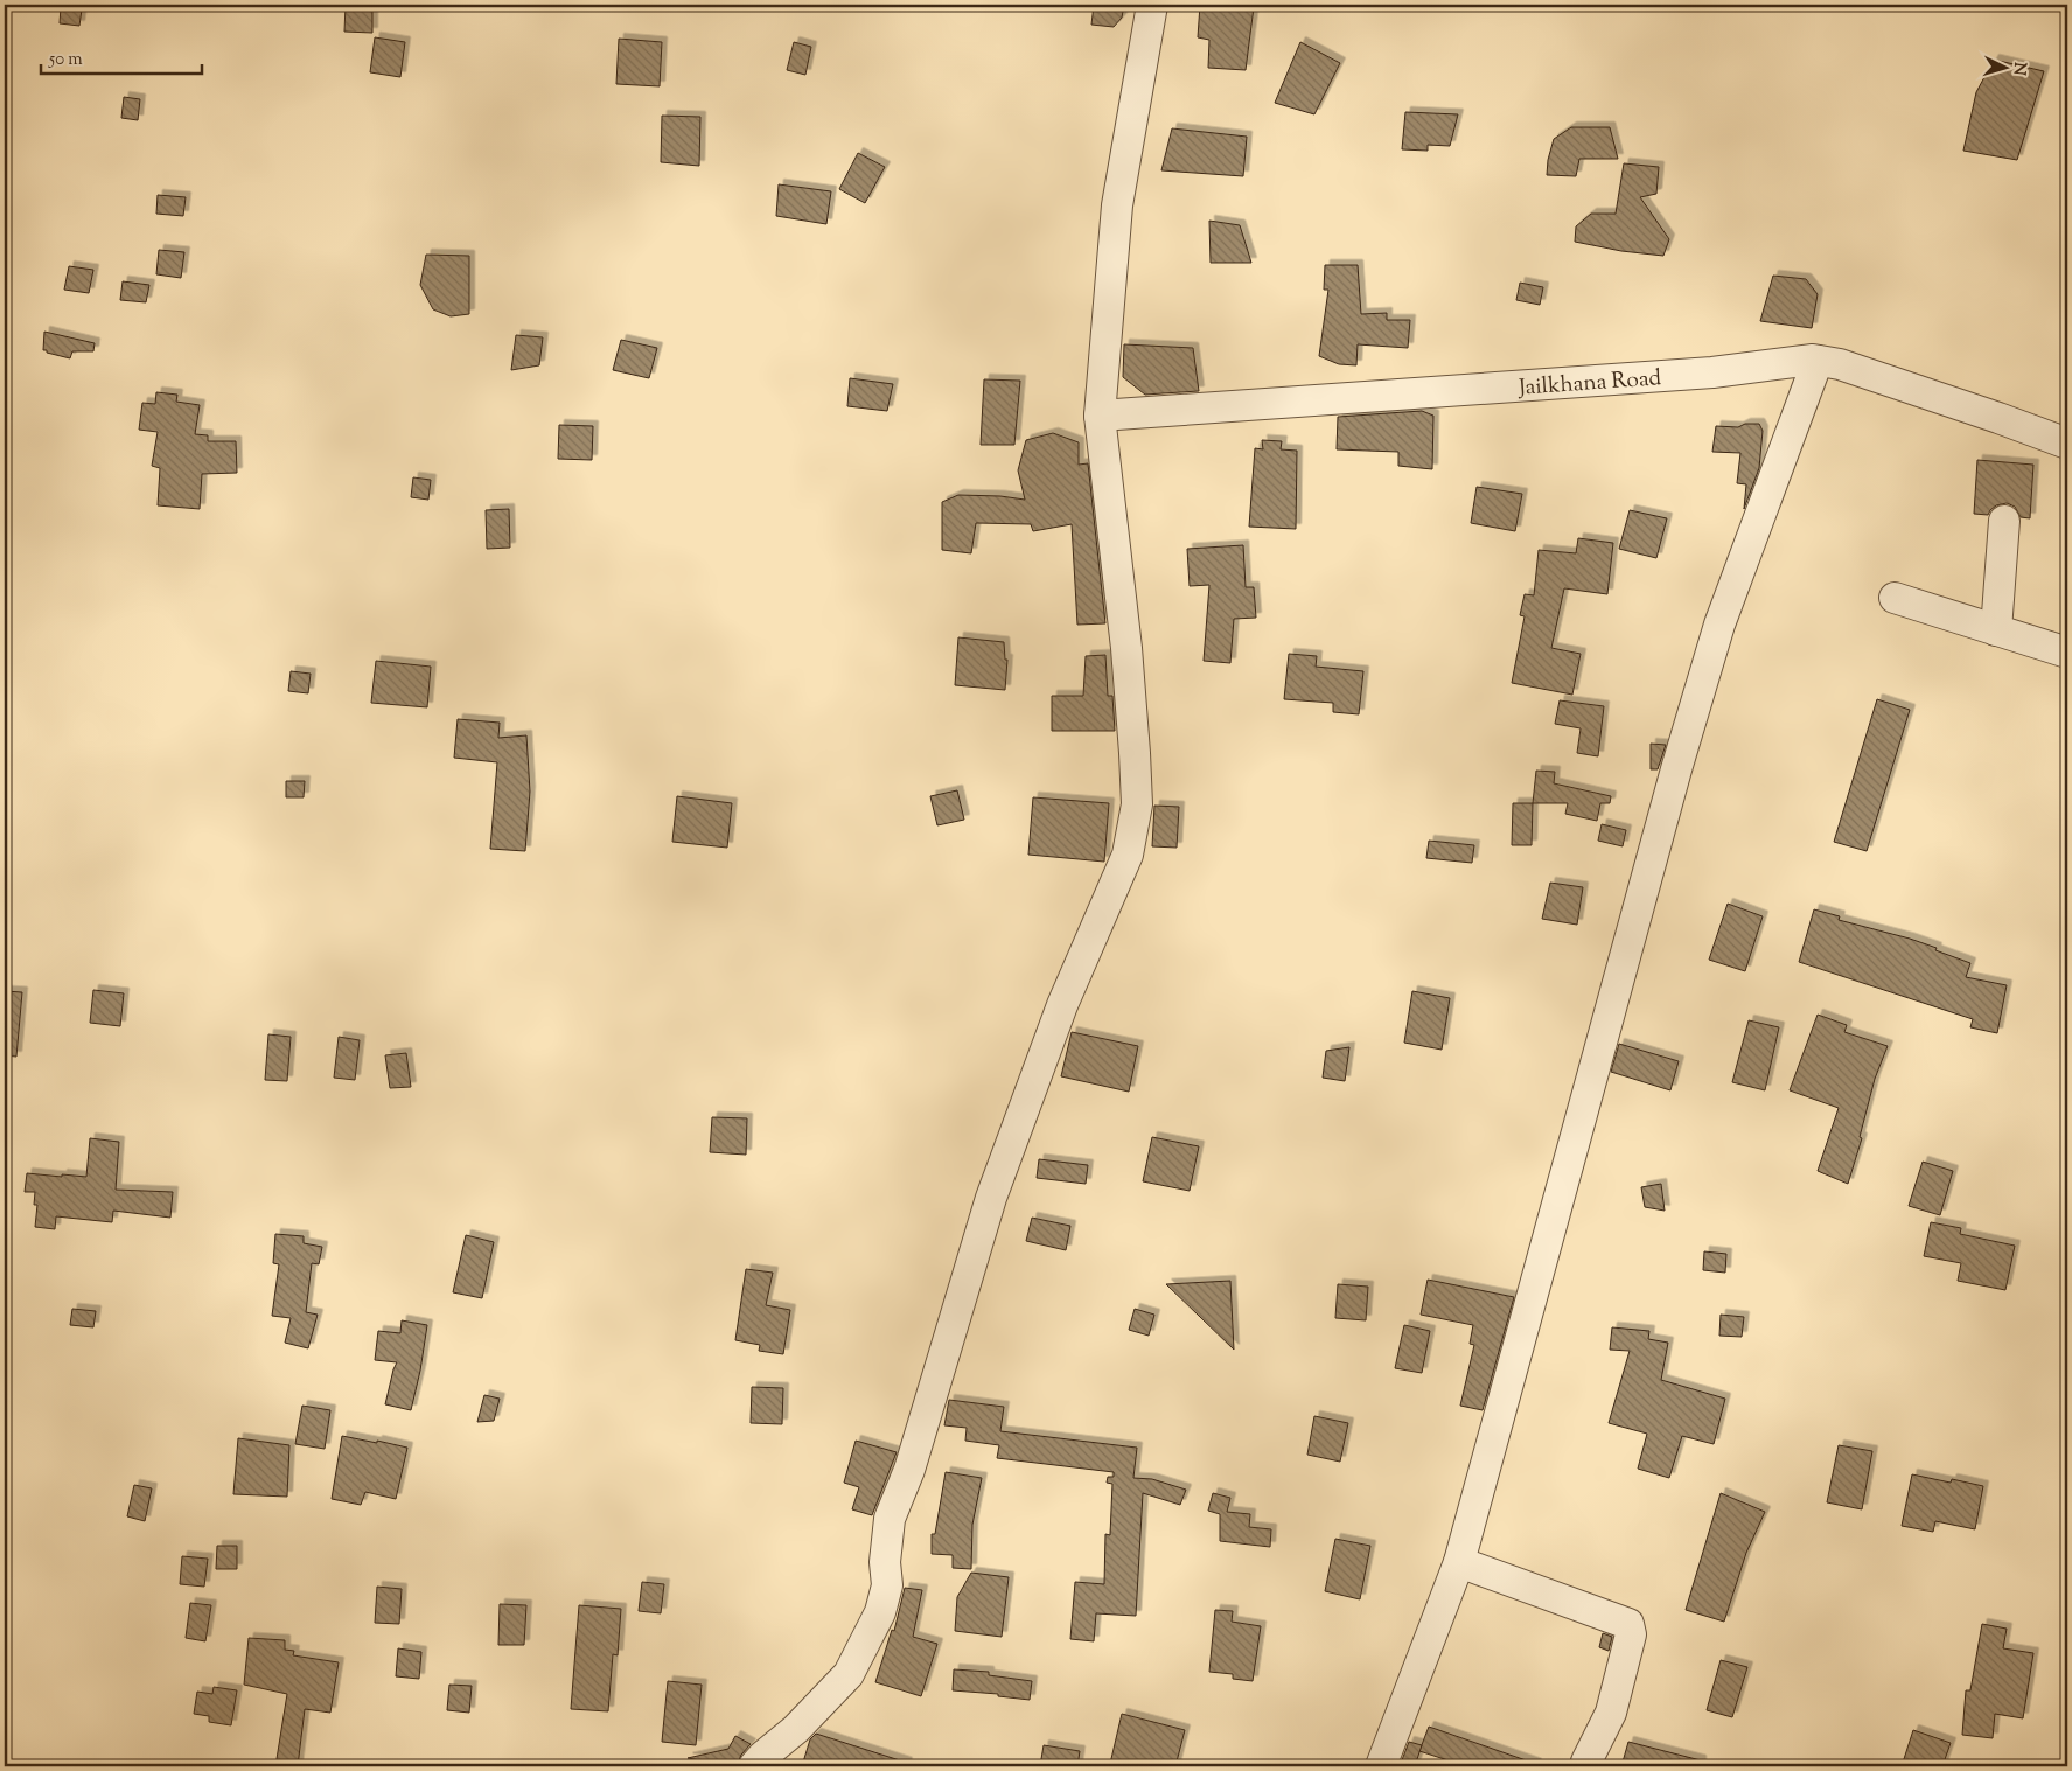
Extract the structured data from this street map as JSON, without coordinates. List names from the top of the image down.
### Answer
{
  "streets": {
    "street": ["Jailkhana Road"]
  },
  "scale_bar": "50 m",
  "north": "right"
}
